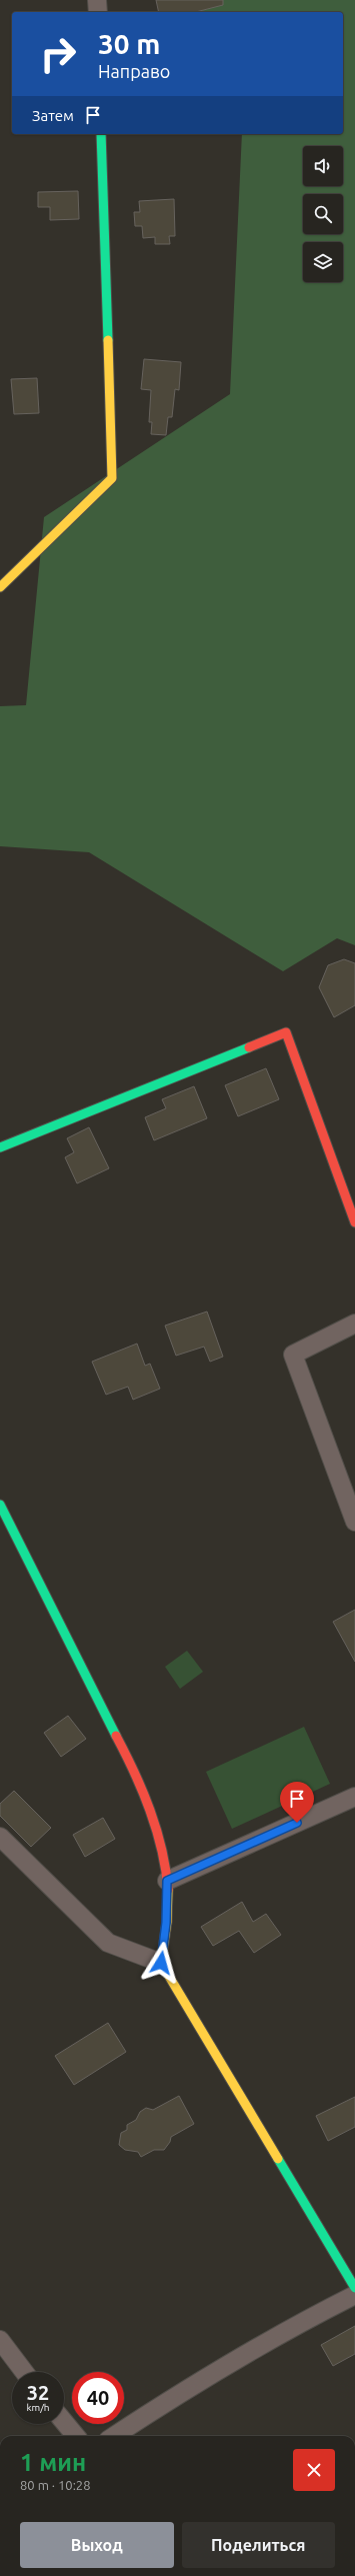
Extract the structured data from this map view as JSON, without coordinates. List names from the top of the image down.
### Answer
{
  "page": {
    "turn": ["30 m", "Направо"],
    "then": "Затем",
    "speed": "32 km/h",
    "limit": "40",
    "heading": ["1 мин", "80 m · 10:28"],
    "buttons": ["Выход", "Поделиться"]
  }
}
